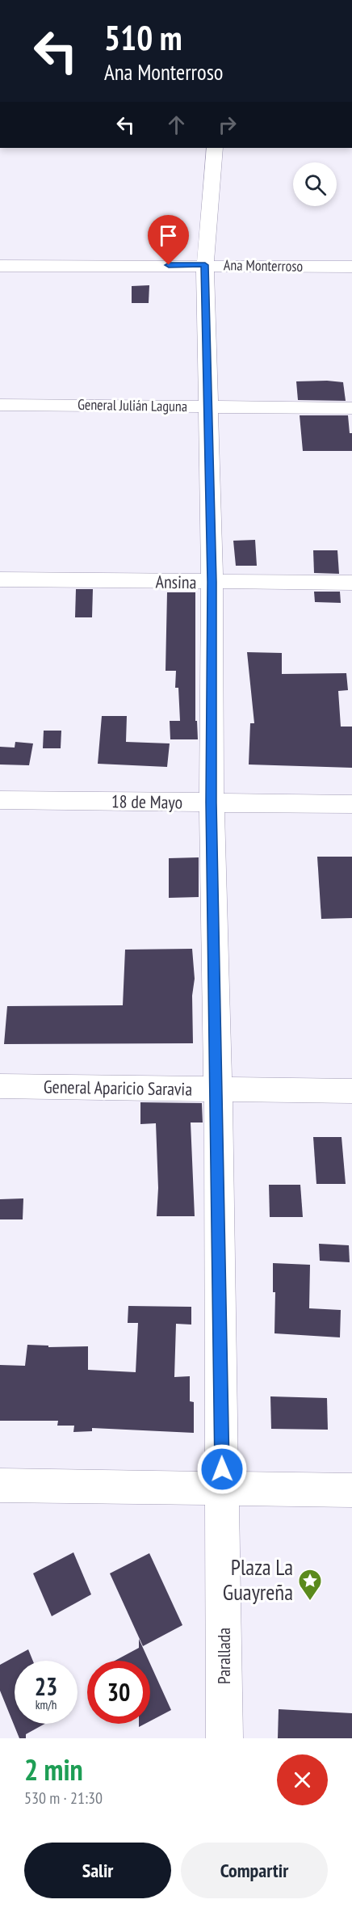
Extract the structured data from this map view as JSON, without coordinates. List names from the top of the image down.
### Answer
{
  "streets": {
    "street": [
      "Ana Monterroso",
      "General Julián Laguna",
      "Ansina",
      "18 de Mayo",
      "General Aparicio Saravia",
      "Parallada"
    ]
  },
  "crossings": [
    ["Ana Monterroso", "Parallada"],
    ["General Julián Laguna", "Parallada"],
    ["Ansina", "Parallada"],
    ["18 de Mayo", "Parallada"],
    ["General Aparicio Saravia", "Parallada"]
  ],
  "places": {
    "place": ["Plaza La Guayreña"]
  },
  "page": {
    "turn": ["510 m", "Ana Monterroso"],
    "speed": "23 km/h",
    "limit": "30",
    "heading": ["2 min", "530 m · 21:30"],
    "buttons": ["Salir", "Compartir"]
  }
}
